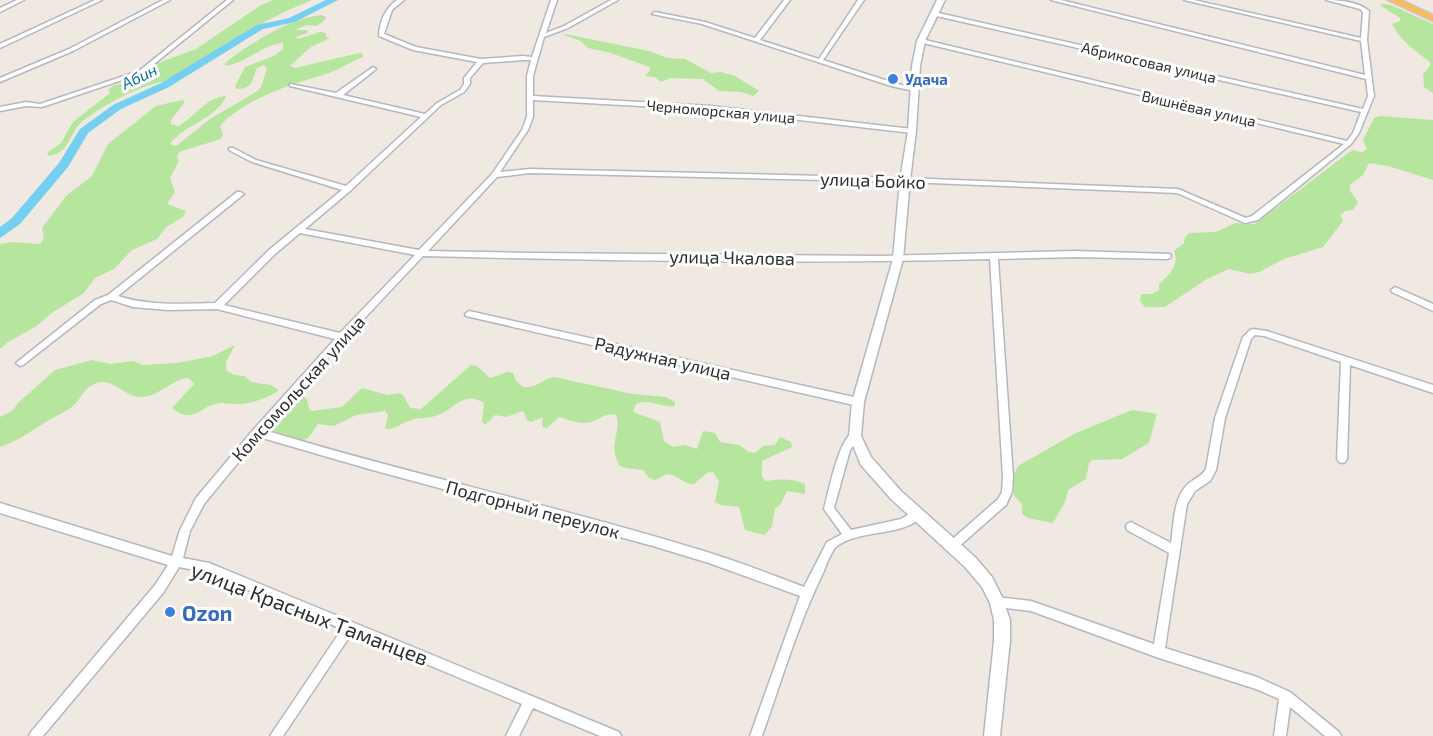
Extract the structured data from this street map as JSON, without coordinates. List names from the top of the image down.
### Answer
{
  "streets": {
    "street": [
      "Абрикосовая улица",
      "Вишнёвая улица",
      "Черноморская улица",
      "улица Бойко",
      "улица Чкалова",
      "Радужная улица",
      "Комсомольская улица",
      "Подгорный переулок",
      "улица Красных Таманцев"
    ]
  },
  "crossings": [
    ["Вишнёвая улица", "улица Бойко"],
    ["Черноморская улица", "Комсомольская улица"],
    ["улица Бойко", "Комсомольская улица"],
    ["улица Чкалова", "Комсомольская улица"],
    ["Комсомольская улица", "Подгорный переулок"],
    ["Комсомольская улица", "улица Красных Таманцев"]
  ],
  "water": ["Абин"],
  "places": ["Удача", "Ozon"]
}
